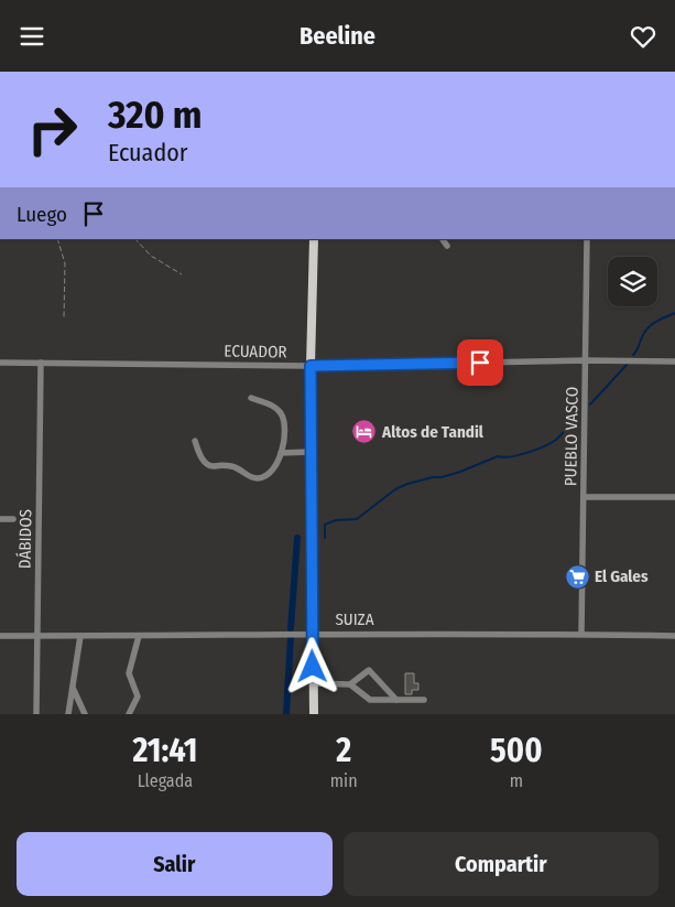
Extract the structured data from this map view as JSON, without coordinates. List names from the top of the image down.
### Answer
{
  "streets": {
    "street": [
      "ECUADOR",
      "PUEBLO VASCO",
      "DÁBIDOS",
      "SUIZA"
    ]
  },
  "crossings": [
    ["ECUADOR", "PUEBLO VASCO"],
    ["ECUADOR", "DÁBIDOS"],
    ["PUEBLO VASCO", "SUIZA"],
    ["DÁBIDOS", "SUIZA"]
  ],
  "places": {
    "hotel": ["Altos de Tandil"],
    "supermarket": ["El Gales"]
  },
  "page": {
    "header": "Beeline",
    "turn": ["320 m", "Ecuador"],
    "then": "Luego",
    "eta": [
      "21:41",
      "Llegada",
      "2",
      "min",
      "500",
      "m"
    ],
    "buttons": ["Salir", "Compartir"]
  }
}
